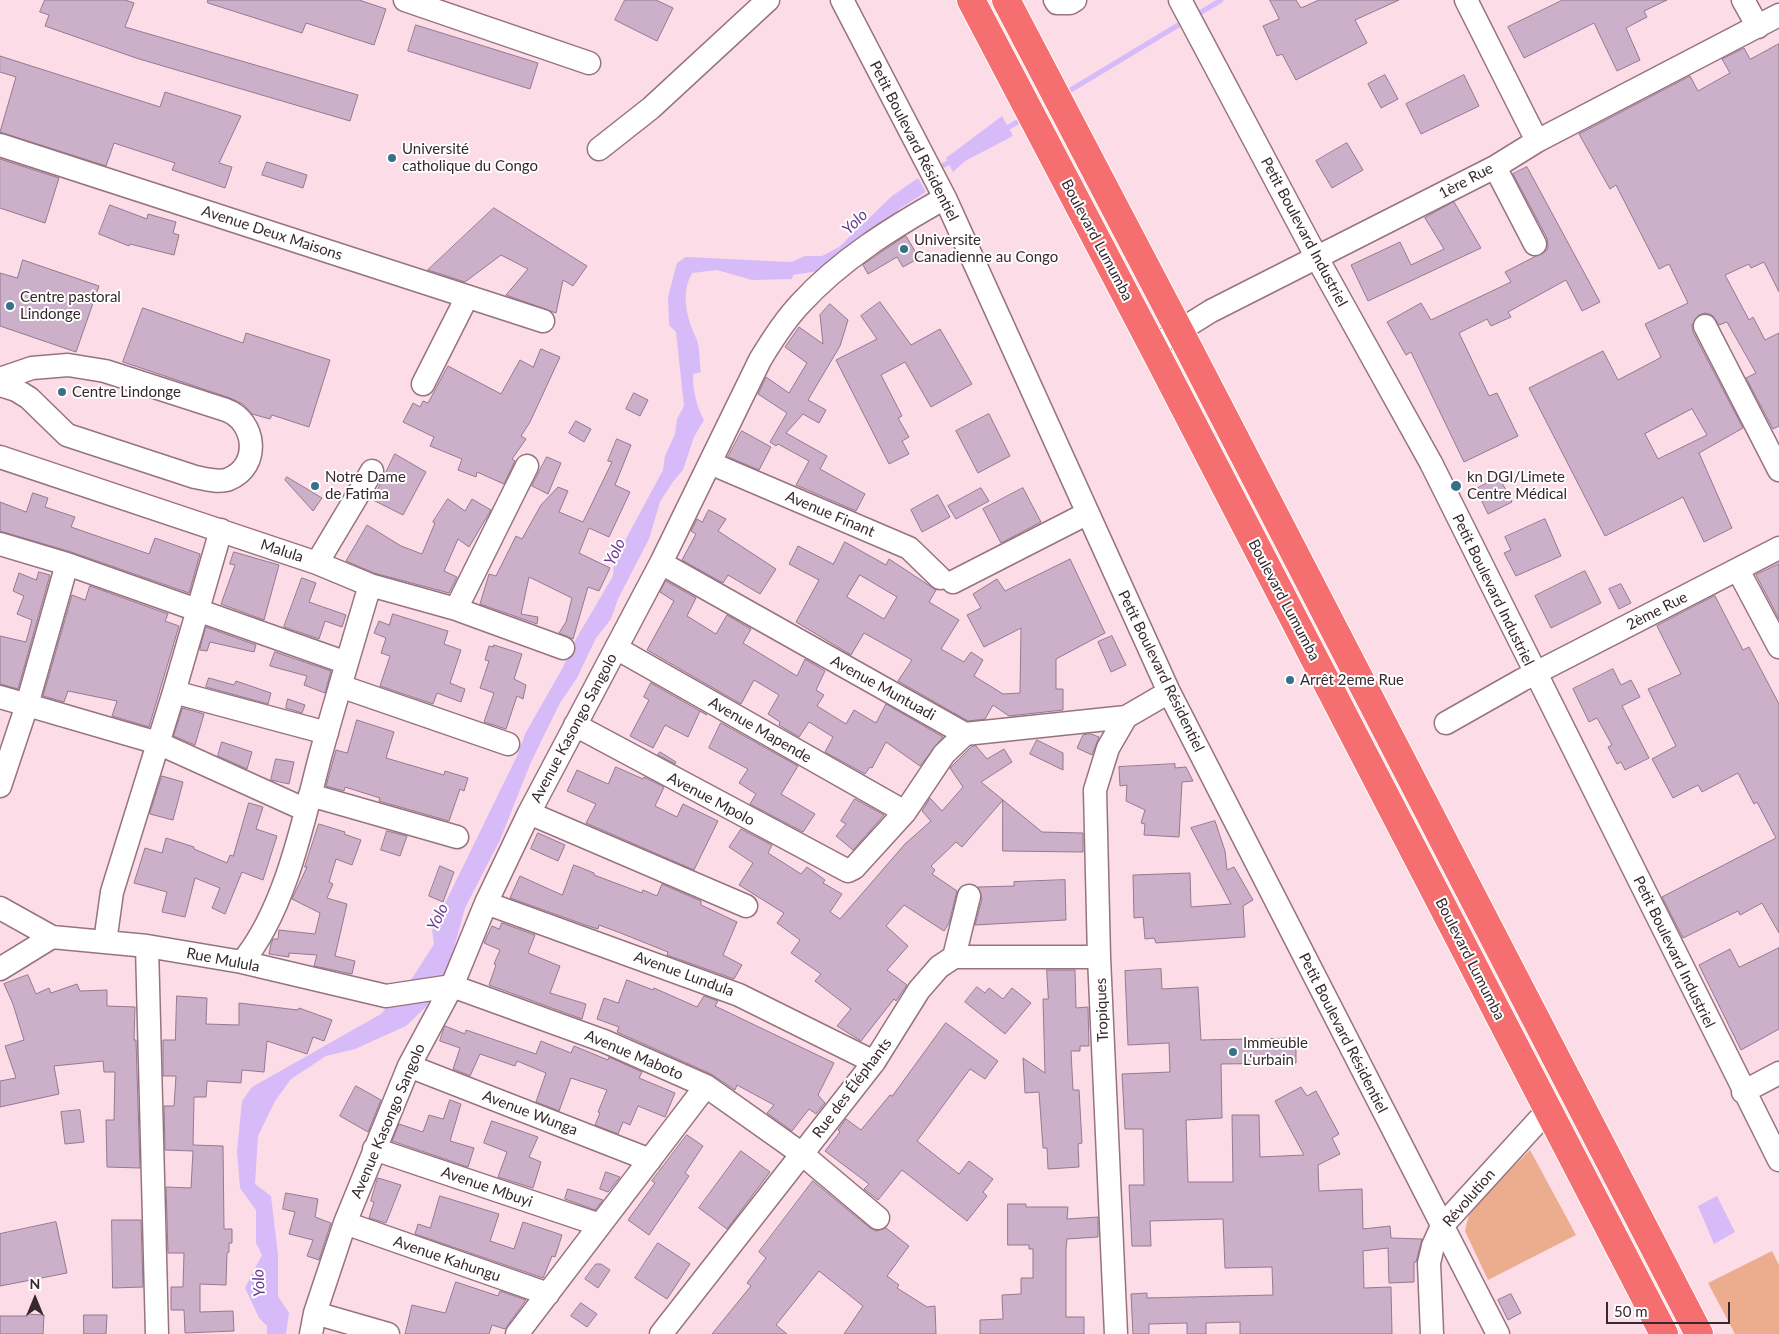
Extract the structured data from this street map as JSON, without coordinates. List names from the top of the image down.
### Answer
{
  "streets": {
    "highway": ["Boulevard Lumumba"],
    "street": [
      "Petit Boulevard Résidentiel",
      "1ère Rue",
      "Petit Boulevard Industriel",
      "Avenue Deux Maisons",
      "Avenue Finant",
      "Malula",
      "2ème Rue",
      "Avenue Muntuadi",
      "Avenue Kasongo Sangolo",
      "Avenue Mapende",
      "Avenue Mpolo",
      "Rue Mulula",
      "Avenue Lundula",
      "Tropiques",
      "Avenue Maboto",
      "Rue des Éléphants",
      "Avenue Wunga",
      "Avenue Mbuyi",
      "Révolution",
      "Avenue Kahungu"
    ]
  },
  "crossings": [
    ["Petit Boulevard Résidentiel", "Avenue Finant"],
    ["Petit Boulevard Résidentiel", "Avenue Kasongo Sangolo"],
    ["Petit Boulevard Résidentiel", "Révolution"],
    ["1ère Rue", "Petit Boulevard Industriel"],
    ["1ère Rue", "Boulevard Lumumba"],
    ["Petit Boulevard Industriel", "2ème Rue"],
    ["Boulevard Lumumba", "Révolution"],
    ["Avenue Finant", "Avenue Kasongo Sangolo"],
    ["Avenue Muntuadi", "Avenue Kasongo Sangolo"],
    ["Avenue Kasongo Sangolo", "Avenue Mapende"],
    ["Avenue Kasongo Sangolo", "Avenue Mpolo"],
    ["Avenue Kasongo Sangolo", "Rue Mulula"],
    ["Avenue Kasongo Sangolo", "Avenue Lundula"],
    ["Avenue Kasongo Sangolo", "Avenue Maboto"],
    ["Avenue Kasongo Sangolo", "Avenue Wunga"],
    ["Avenue Kasongo Sangolo", "Avenue Mbuyi"],
    ["Avenue Kasongo Sangolo", "Avenue Kahungu"],
    ["Avenue Mapende", "Avenue Mpolo"],
    ["Rue Mulula", "Avenue Maboto"],
    ["Avenue Lundula", "Rue des Éléphants"],
    ["Avenue Maboto", "Rue des Éléphants"]
  ],
  "water": ["Yolo"],
  "places": [
    "Université catholique du Congo",
    "Universite Canadienne au Congo",
    "Centre pastoral Lindonge",
    "Centre Lindonge",
    "Notre Dame de Fatima",
    "kn DGI/Limete Centre Médical",
    "Arrêt 2eme Rue",
    "Immeuble L'urbain"
  ],
  "scale_bar": "50 m",
  "north": "top"
}
